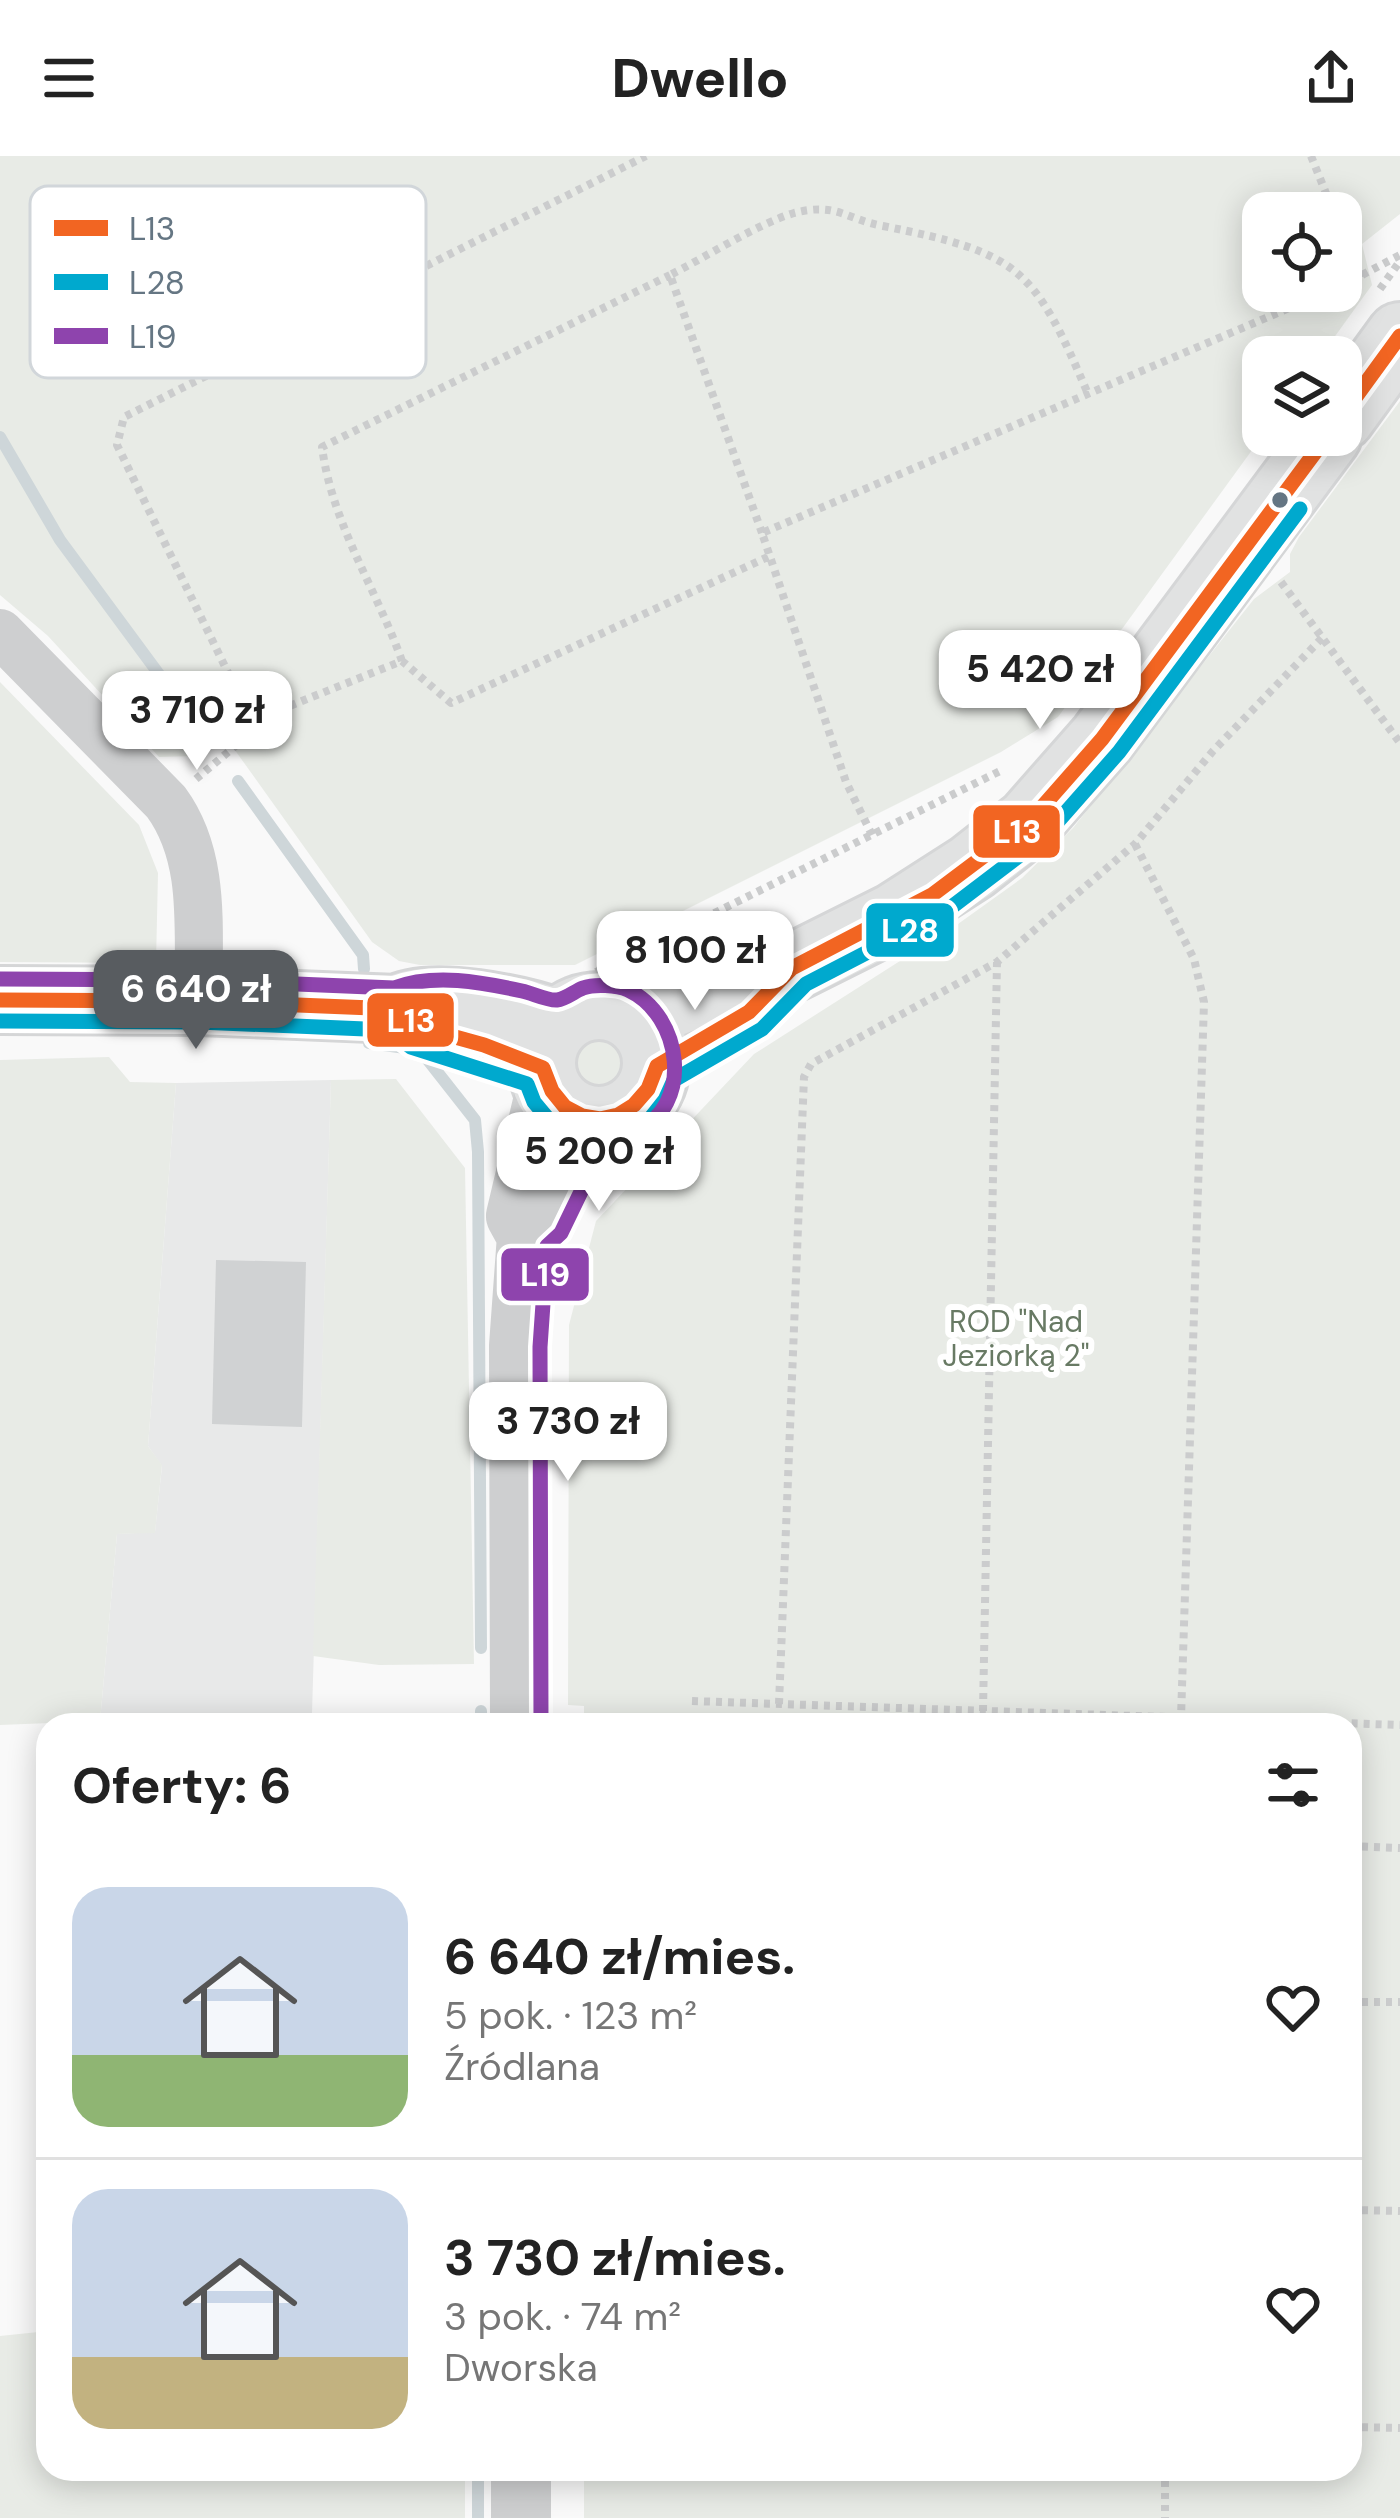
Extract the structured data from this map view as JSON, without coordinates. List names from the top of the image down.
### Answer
{
  "parks": ["ROD \"Nad Jeziorką 2\""],
  "lines": ["transit line L13", "transit line L28", "transit line L19"],
  "legend": ["L13", "L28", "L19"],
  "page": {
    "header": "Dwello",
    "price": [
      "5 420 zł",
      "3 710 zł",
      "8 100 zł",
      "6 640 zł",
      "5 200 zł",
      "3 730 zł"
    ],
    "heading": "Oferty: 6",
    "list": [
      {
        "name": "6 640 zł/mies.",
        "note": "5 pok. · 123 m² · Źródlana"
      },
      {
        "name": "3 730 zł/mies.",
        "note": "3 pok. · 74 m² · Dworska"
      }
    ]
  }
}
